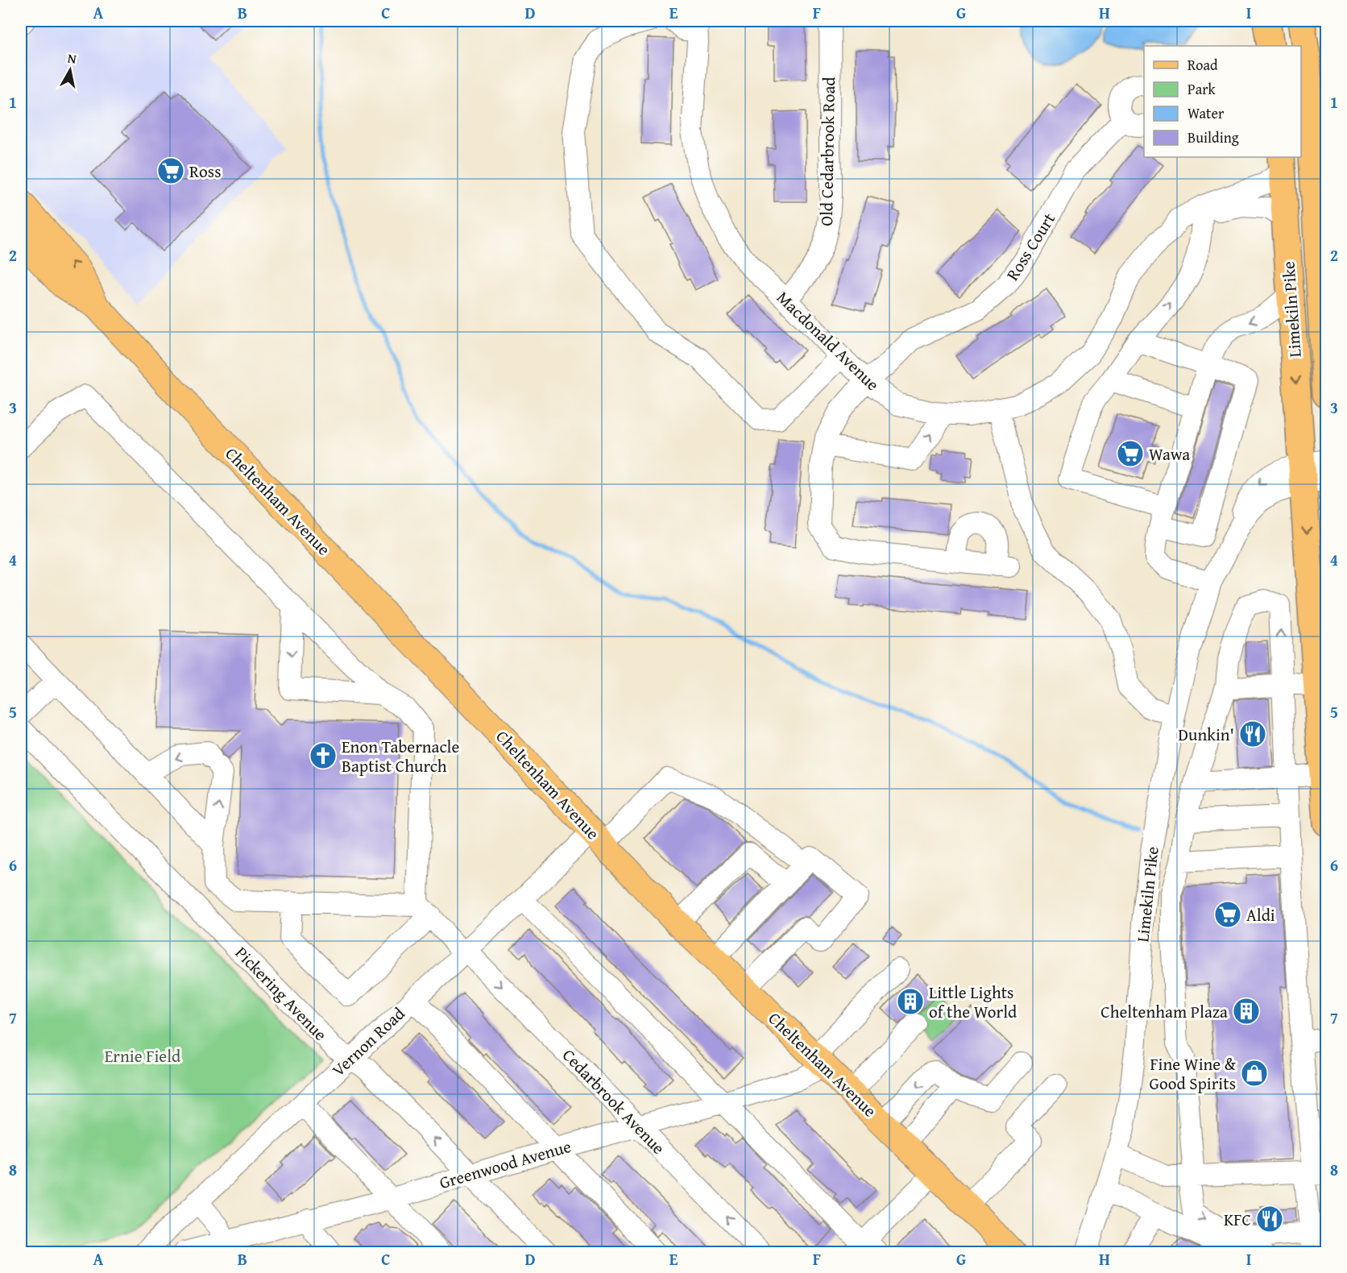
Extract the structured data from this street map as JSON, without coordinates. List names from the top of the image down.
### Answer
{
  "streets": {
    "highway": ["Limekiln Pike"],
    "main road": ["Cheltenham Avenue"],
    "street": [
      "Old Cedarbrook Road",
      "Ross Court",
      "Macdonald Avenue",
      "Pickering Avenue",
      "Vernon Road",
      "Cedarbrook Avenue",
      "Greenwood Avenue"
    ]
  },
  "crossings": [
    ["Old Cedarbrook Road", "Macdonald Avenue"],
    ["Ross Court", "Macdonald Avenue"],
    ["Limekiln Pike", "Macdonald Avenue"],
    ["Cheltenham Avenue", "Vernon Road"],
    ["Cheltenham Avenue", "Greenwood Avenue"],
    ["Pickering Avenue", "Vernon Road"],
    ["Pickering Avenue", "Greenwood Avenue"],
    ["Vernon Road", "Cedarbrook Avenue"],
    ["Cedarbrook Avenue", "Greenwood Avenue"]
  ],
  "parks": ["Ernie Field"],
  "places": {
    "supermarket": ["Ross", "Wawa", "Aldi"],
    "restaurant": ["Dunkin'", "KFC"],
    "church": ["Enon Tabernacle Baptist Church"],
    "building": ["Little Lights of the World", "Cheltenham Plaza"],
    "shop": ["Fine Wine & Good Spirits"]
  },
  "legend": [
    "Road",
    "Park",
    "Water",
    "Building"
  ],
  "north": "top",
  "grid": {
    "columns": [
      "A",
      "B",
      "C",
      "D",
      "E",
      "F",
      "G",
      "H",
      "I"
    ],
    "rows": [
      "1",
      "2",
      "3",
      "4",
      "5",
      "6",
      "7",
      "8"
    ]
  }
}
